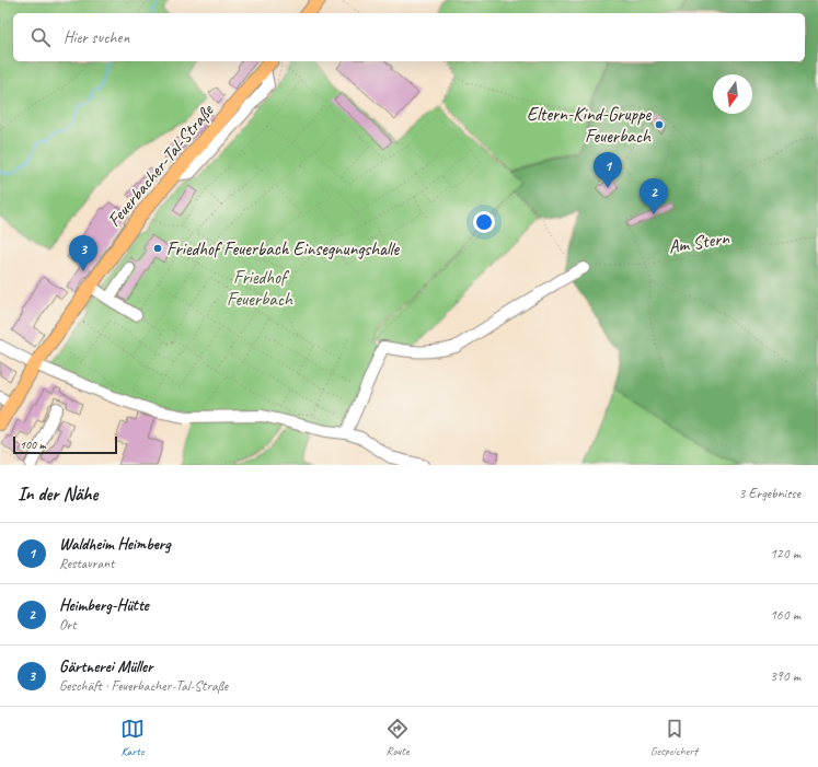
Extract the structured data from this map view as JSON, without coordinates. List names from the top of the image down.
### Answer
{
  "streets": {
    "main road": ["Feuerbacher-Tal-Straße"],
    "path": ["Am Stern"]
  },
  "parks": ["Friedhof Feuerbach"],
  "places": ["Eltern-Kind-Gruppe Feuerbach", "Friedhof Feuerbach Einsegnungshalle"],
  "scale_bar": "100 m",
  "north": "bottom",
  "page": {
    "search": "Hier suchen",
    "pins": ["1", "2", "3"],
    "scale": "100 m",
    "heading": ["In der Nähe", "3 Ergebnisse"],
    "list": [
      {
        "mark": "1",
        "name": "Waldheim Heimberg",
        "note": "Restaurant",
        "value": "120 m"
      },
      {
        "mark": "2",
        "name": "Heimberg-Hütte",
        "note": "Ort",
        "value": "160 m"
      },
      {
        "mark": "3",
        "name": "Gärtnerei Müller",
        "note": "Geschäft · Feuerbacher-Tal-Straße",
        "value": "390 m"
      }
    ],
    "nav": ["Karte", "Route", "Gespeichert"]
  }
}
